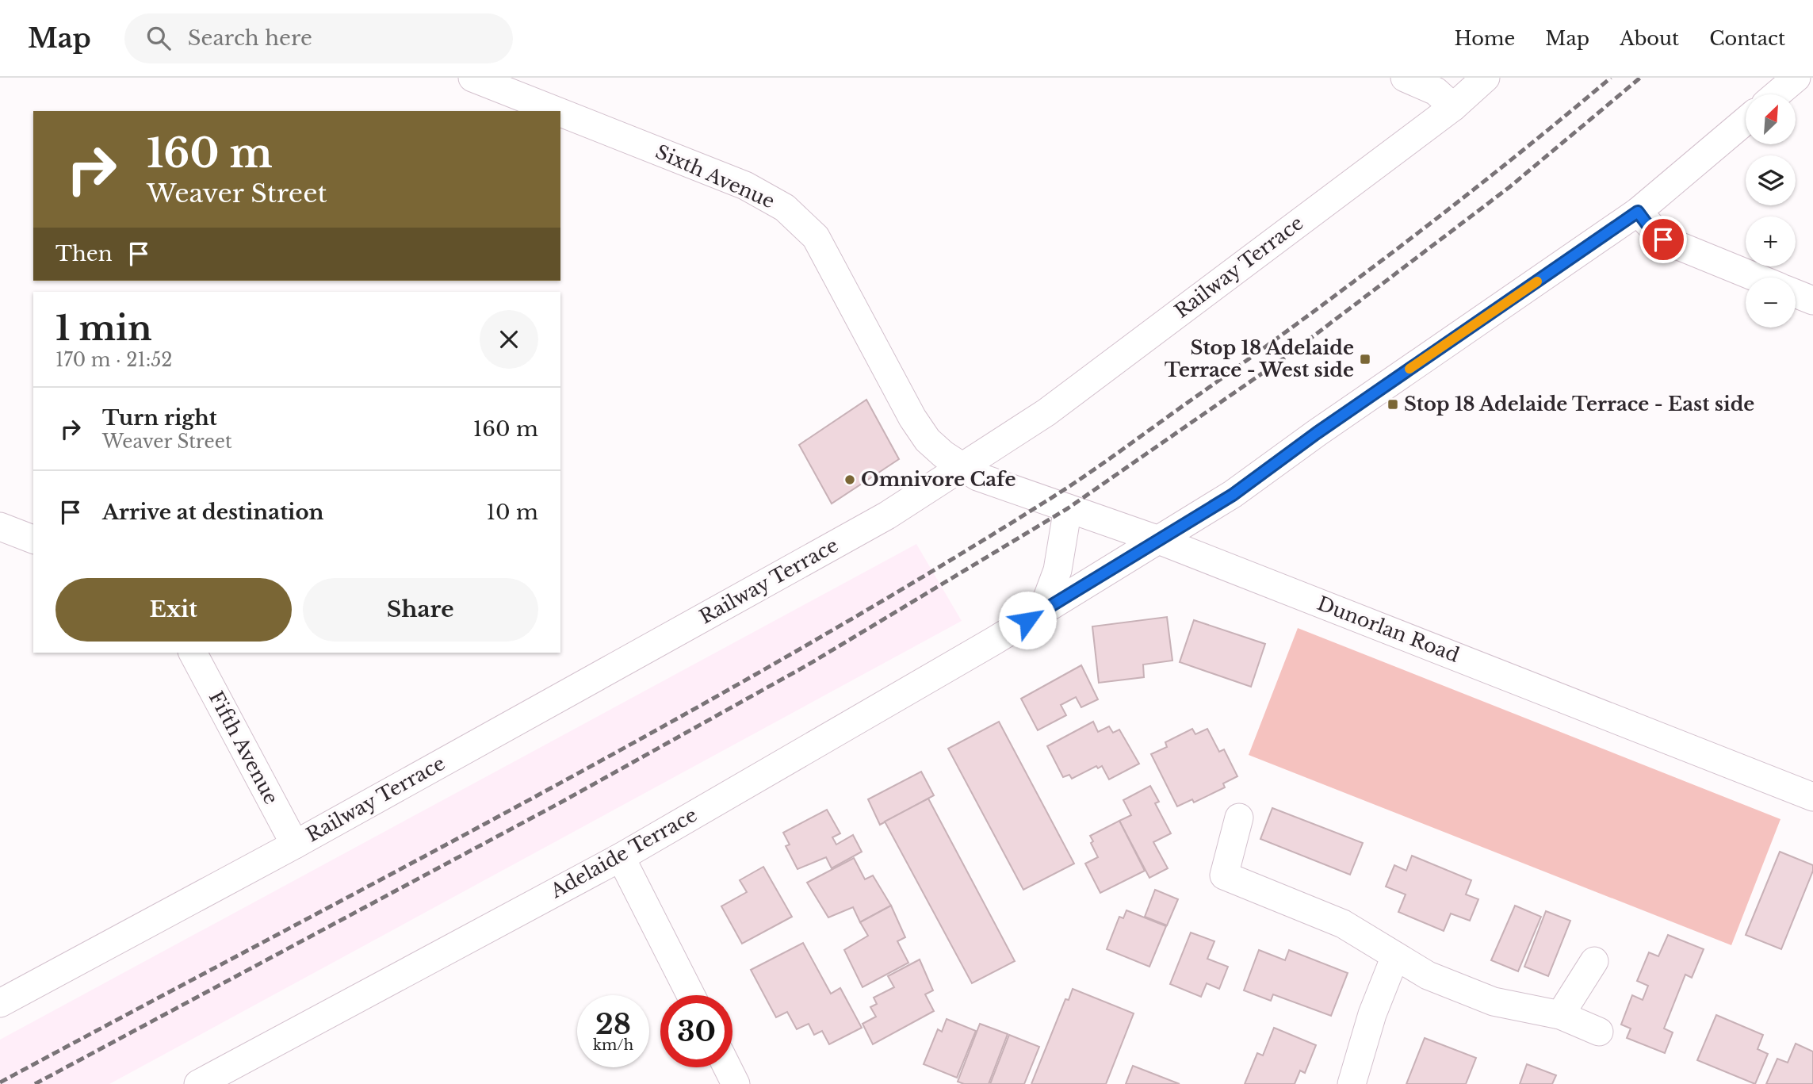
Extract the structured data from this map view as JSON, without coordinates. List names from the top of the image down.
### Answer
{
  "streets": {
    "street": [
      "Sixth Avenue",
      "Railway Terrace",
      "Dunorlan Road",
      "Fifth Avenue",
      "Adelaide Terrace"
    ]
  },
  "crossings": [
    ["Sixth Avenue", "Railway Terrace"],
    ["Sixth Avenue", "Dunorlan Road"],
    ["Railway Terrace", "Dunorlan Road"],
    ["Railway Terrace", "Fifth Avenue"],
    ["Dunorlan Road", "Adelaide Terrace"]
  ],
  "places": {
    "transit": ["Stop 18 Adelaide Terrace - West side", "Stop 18 Adelaide Terrace - East side"],
    "other": ["Omnivore Cafe"]
  },
  "north": "top right",
  "page": {
    "header": "Map",
    "search": "Search here",
    "nav": [
      "Home",
      "Map",
      "About",
      "Contact"
    ],
    "map_buttons": ["+", "−"],
    "turn": ["160 m", "Weaver Street"],
    "then": "Then",
    "heading": ["1 min", "170 m · 21:52"],
    "list": [
      {
        "name": "Turn right",
        "note": "Weaver Street",
        "value": "160 m"
      },
      {
        "name": "Arrive at destination",
        "value": "10 m"
      }
    ],
    "buttons": ["Exit", "Share"],
    "speed": "28 km/h",
    "limit": "30"
  }
}
